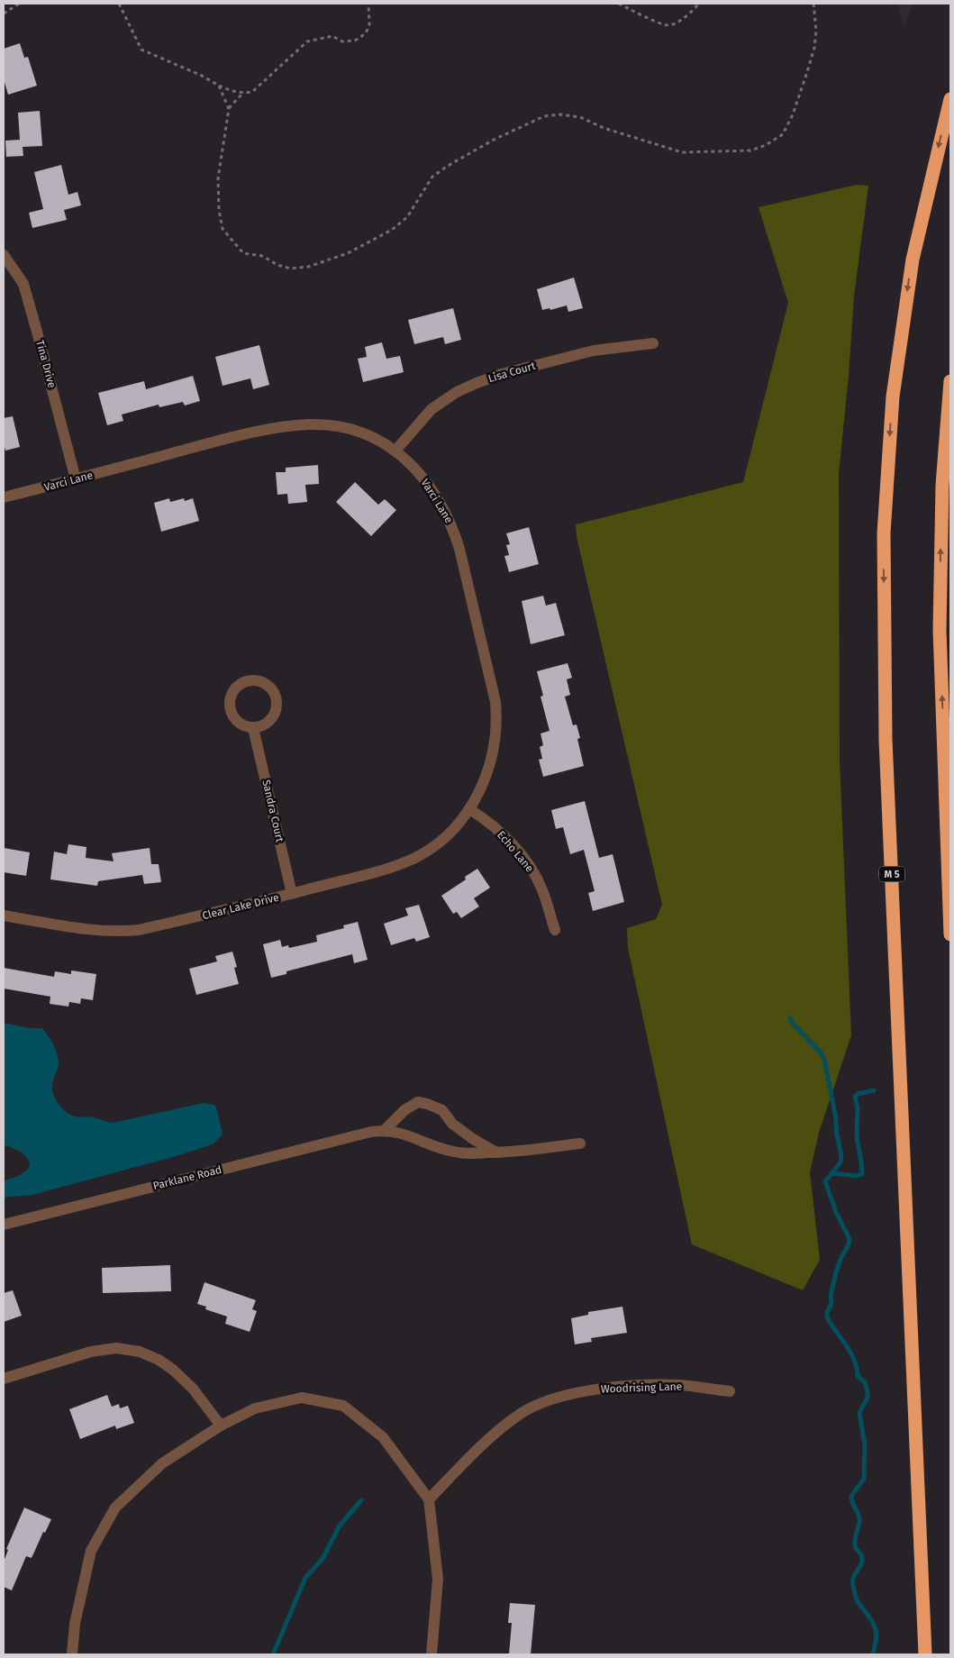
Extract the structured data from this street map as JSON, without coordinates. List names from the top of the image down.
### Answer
{
  "streets": {
    "highway": ["M 5"],
    "street": [
      "Tina Drive",
      "Lisa Court",
      "Varci Lane",
      "Sandra Court",
      "Echo Lane",
      "Clear Lake Drive",
      "Parklane Road",
      "Woodrising Lane"
    ]
  },
  "crossings": [
    ["Tina Drive", "Varci Lane"],
    ["Lisa Court", "Varci Lane"],
    ["Varci Lane", "Echo Lane"],
    ["Varci Lane", "Clear Lake Drive"],
    ["Sandra Court", "Clear Lake Drive"]
  ]
}
